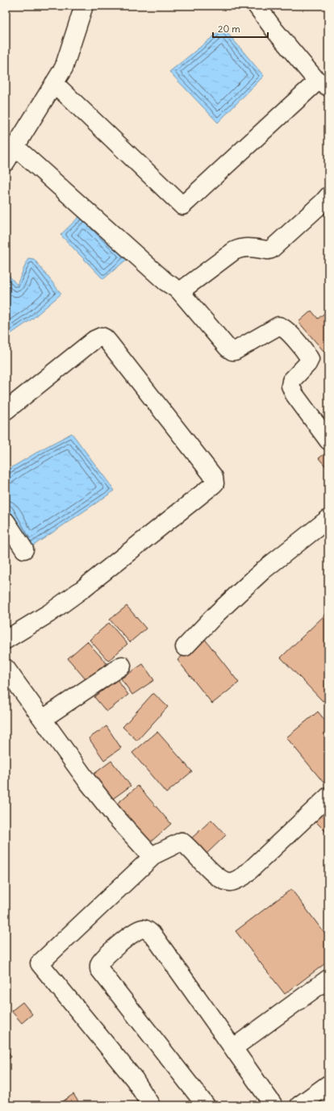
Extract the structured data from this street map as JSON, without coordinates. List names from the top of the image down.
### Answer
{
  "scale_bar": "20 m"
}
